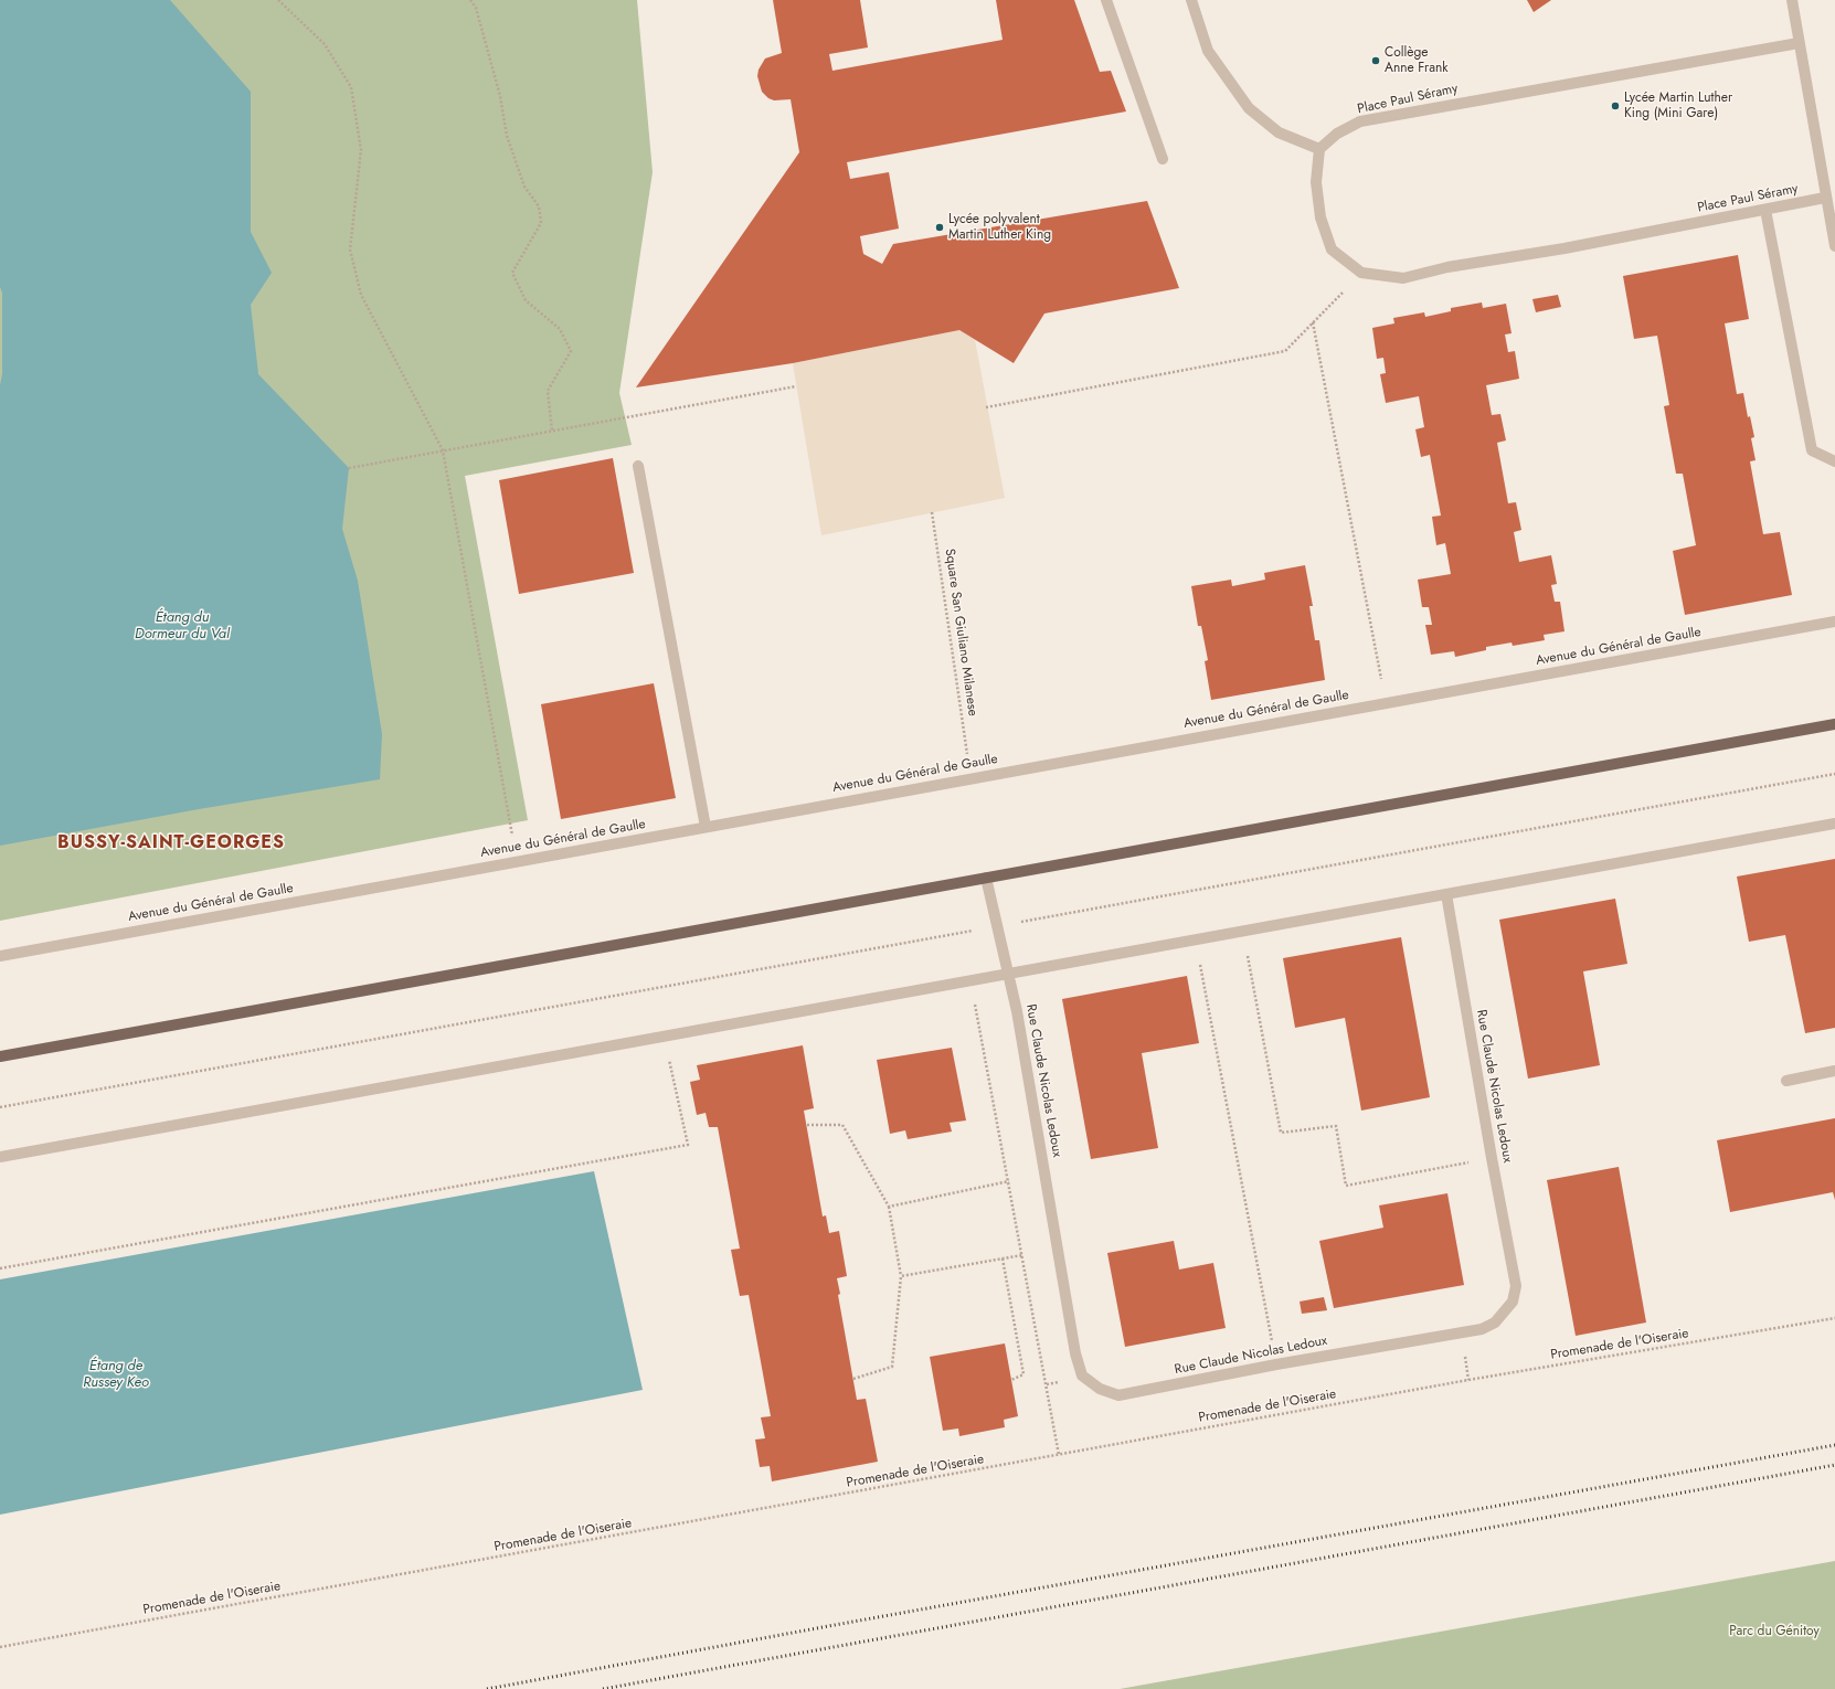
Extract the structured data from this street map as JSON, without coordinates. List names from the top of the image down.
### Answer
{
  "streets": {
    "street": ["Place Paul Séramy", "Avenue du Général de Gaulle", "Rue Claude Nicolas Ledoux"],
    "path": ["Square San Giuliano Milanese", "Promenade de l'Oiseraie"]
  },
  "districts": ["BUSSY-SAINT-GEORGES"],
  "water": ["Étang du Dormeur du Val", "Étang de Russey Keo"],
  "parks": ["Parc du Génitoy"],
  "places": ["Collège Anne Frank", "Lycée Martin Luther King (Mini Gare)", "Lycée polyvalent Martin Luther King"]
}
